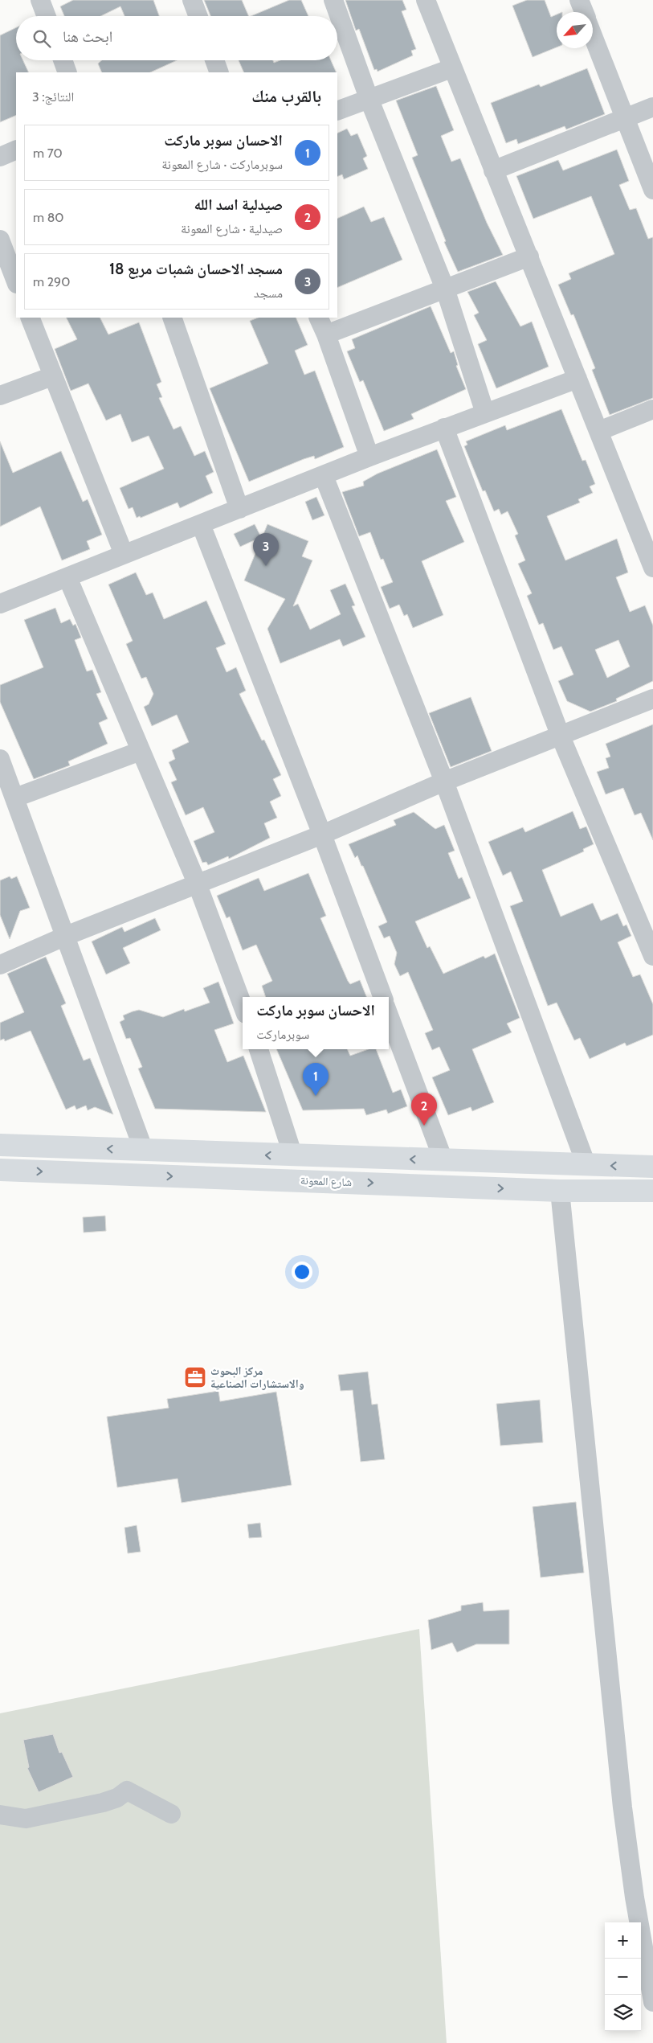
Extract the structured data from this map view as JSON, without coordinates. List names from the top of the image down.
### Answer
{
  "streets": {
    "highway": ["شارع المعونة"]
  },
  "places": {
    "office": ["مركز البحوث والاستشارات الصناعية"]
  },
  "north": "bottom left",
  "page": {
    "search": "ابحث هنا",
    "heading": ["بالقرب منك", "النتائج: 3"],
    "list": [
      {
        "mark": "1",
        "name": "الاحسان سوبر ماركت",
        "note": "سوبرماركت · شارع المعونة",
        "value": "70 m"
      },
      {
        "mark": "2",
        "name": "صيدلية اسد الله",
        "note": "صيدلية · شارع المعونة",
        "value": "80 m"
      },
      {
        "mark": "3",
        "name": "مسجد الاحسان شمبات مربع 18",
        "note": "مسجد",
        "value": "290 m"
      }
    ],
    "pins": ["3", "1", "2"],
    "popup": ["الاحسان سوبر ماركت", "سوبرماركت"],
    "map_buttons": ["+", "−"]
  }
}
